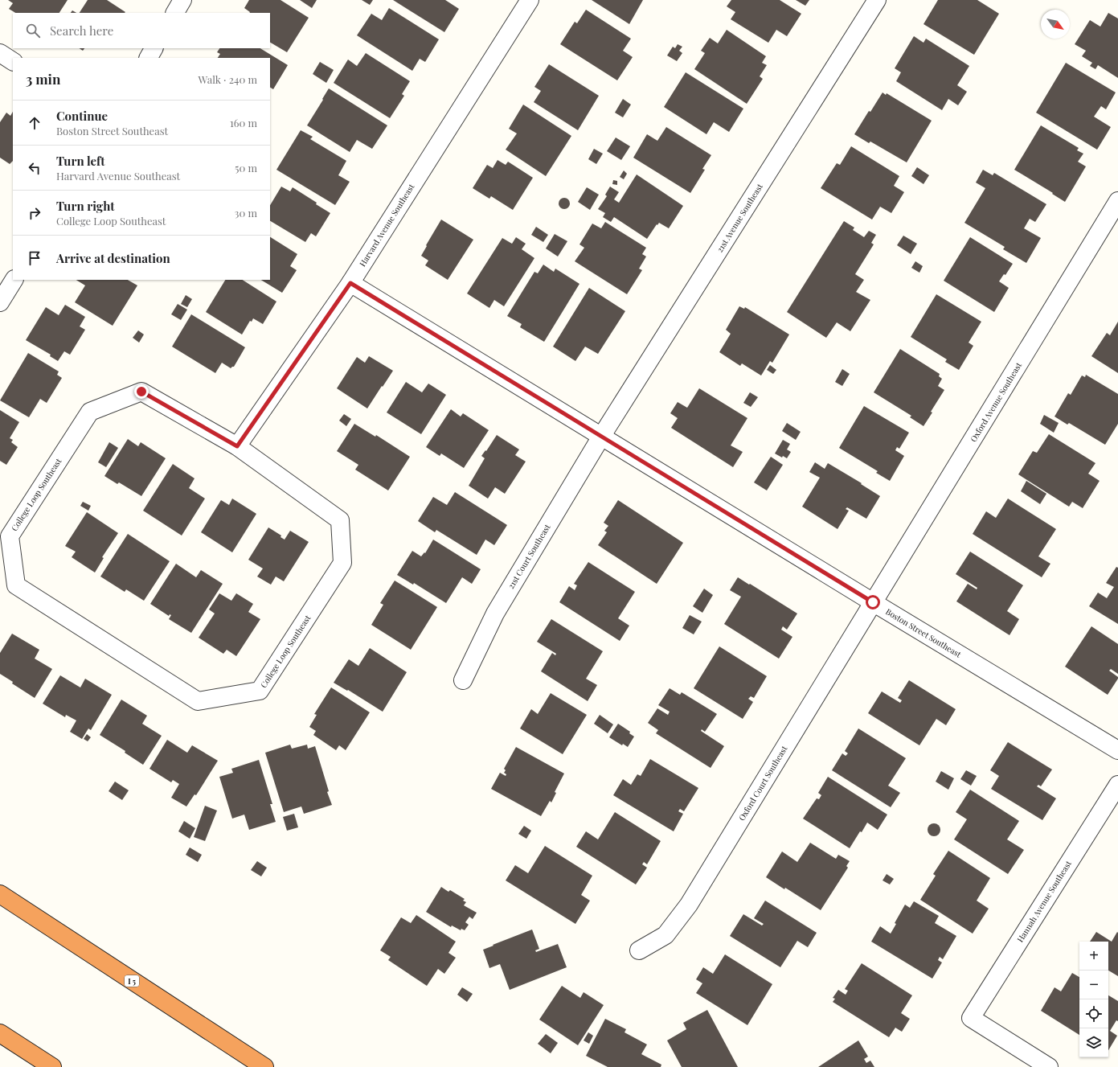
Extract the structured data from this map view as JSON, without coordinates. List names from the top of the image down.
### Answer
{
  "streets": {
    "highway": ["I 5"],
    "street": [
      "21st Avenue Southeast",
      "Harvard Avenue Southeast",
      "Oxford Avenue Southeast",
      "College Loop Southeast",
      "21st Court Southeast",
      "Boston Street Southeast",
      "Oxford Court Southeast",
      "Hannah Avenue Southeast"
    ]
  },
  "crossings": [
    ["21st Avenue Southeast", "21st Court Southeast"],
    ["21st Avenue Southeast", "Boston Street Southeast"],
    ["Harvard Avenue Southeast", "College Loop Southeast"],
    ["Harvard Avenue Southeast", "Boston Street Southeast"],
    ["Oxford Avenue Southeast", "Boston Street Southeast"],
    ["Oxford Avenue Southeast", "Oxford Court Southeast"],
    ["21st Court Southeast", "Boston Street Southeast"],
    ["Boston Street Southeast", "Oxford Court Southeast"]
  ],
  "north": "bottom right",
  "page": {
    "search": "Search here",
    "heading": ["3 min", "Walk · 240 m"],
    "list": [
      ["Continue", "Boston Street Southeast", "160 m"],
      ["Turn left", "Harvard Avenue Southeast", "50 m"],
      ["Turn right", "College Loop Southeast", "30 m"],
      "Arrive at destination"
    ],
    "map_buttons": ["+", "−"]
  }
}
